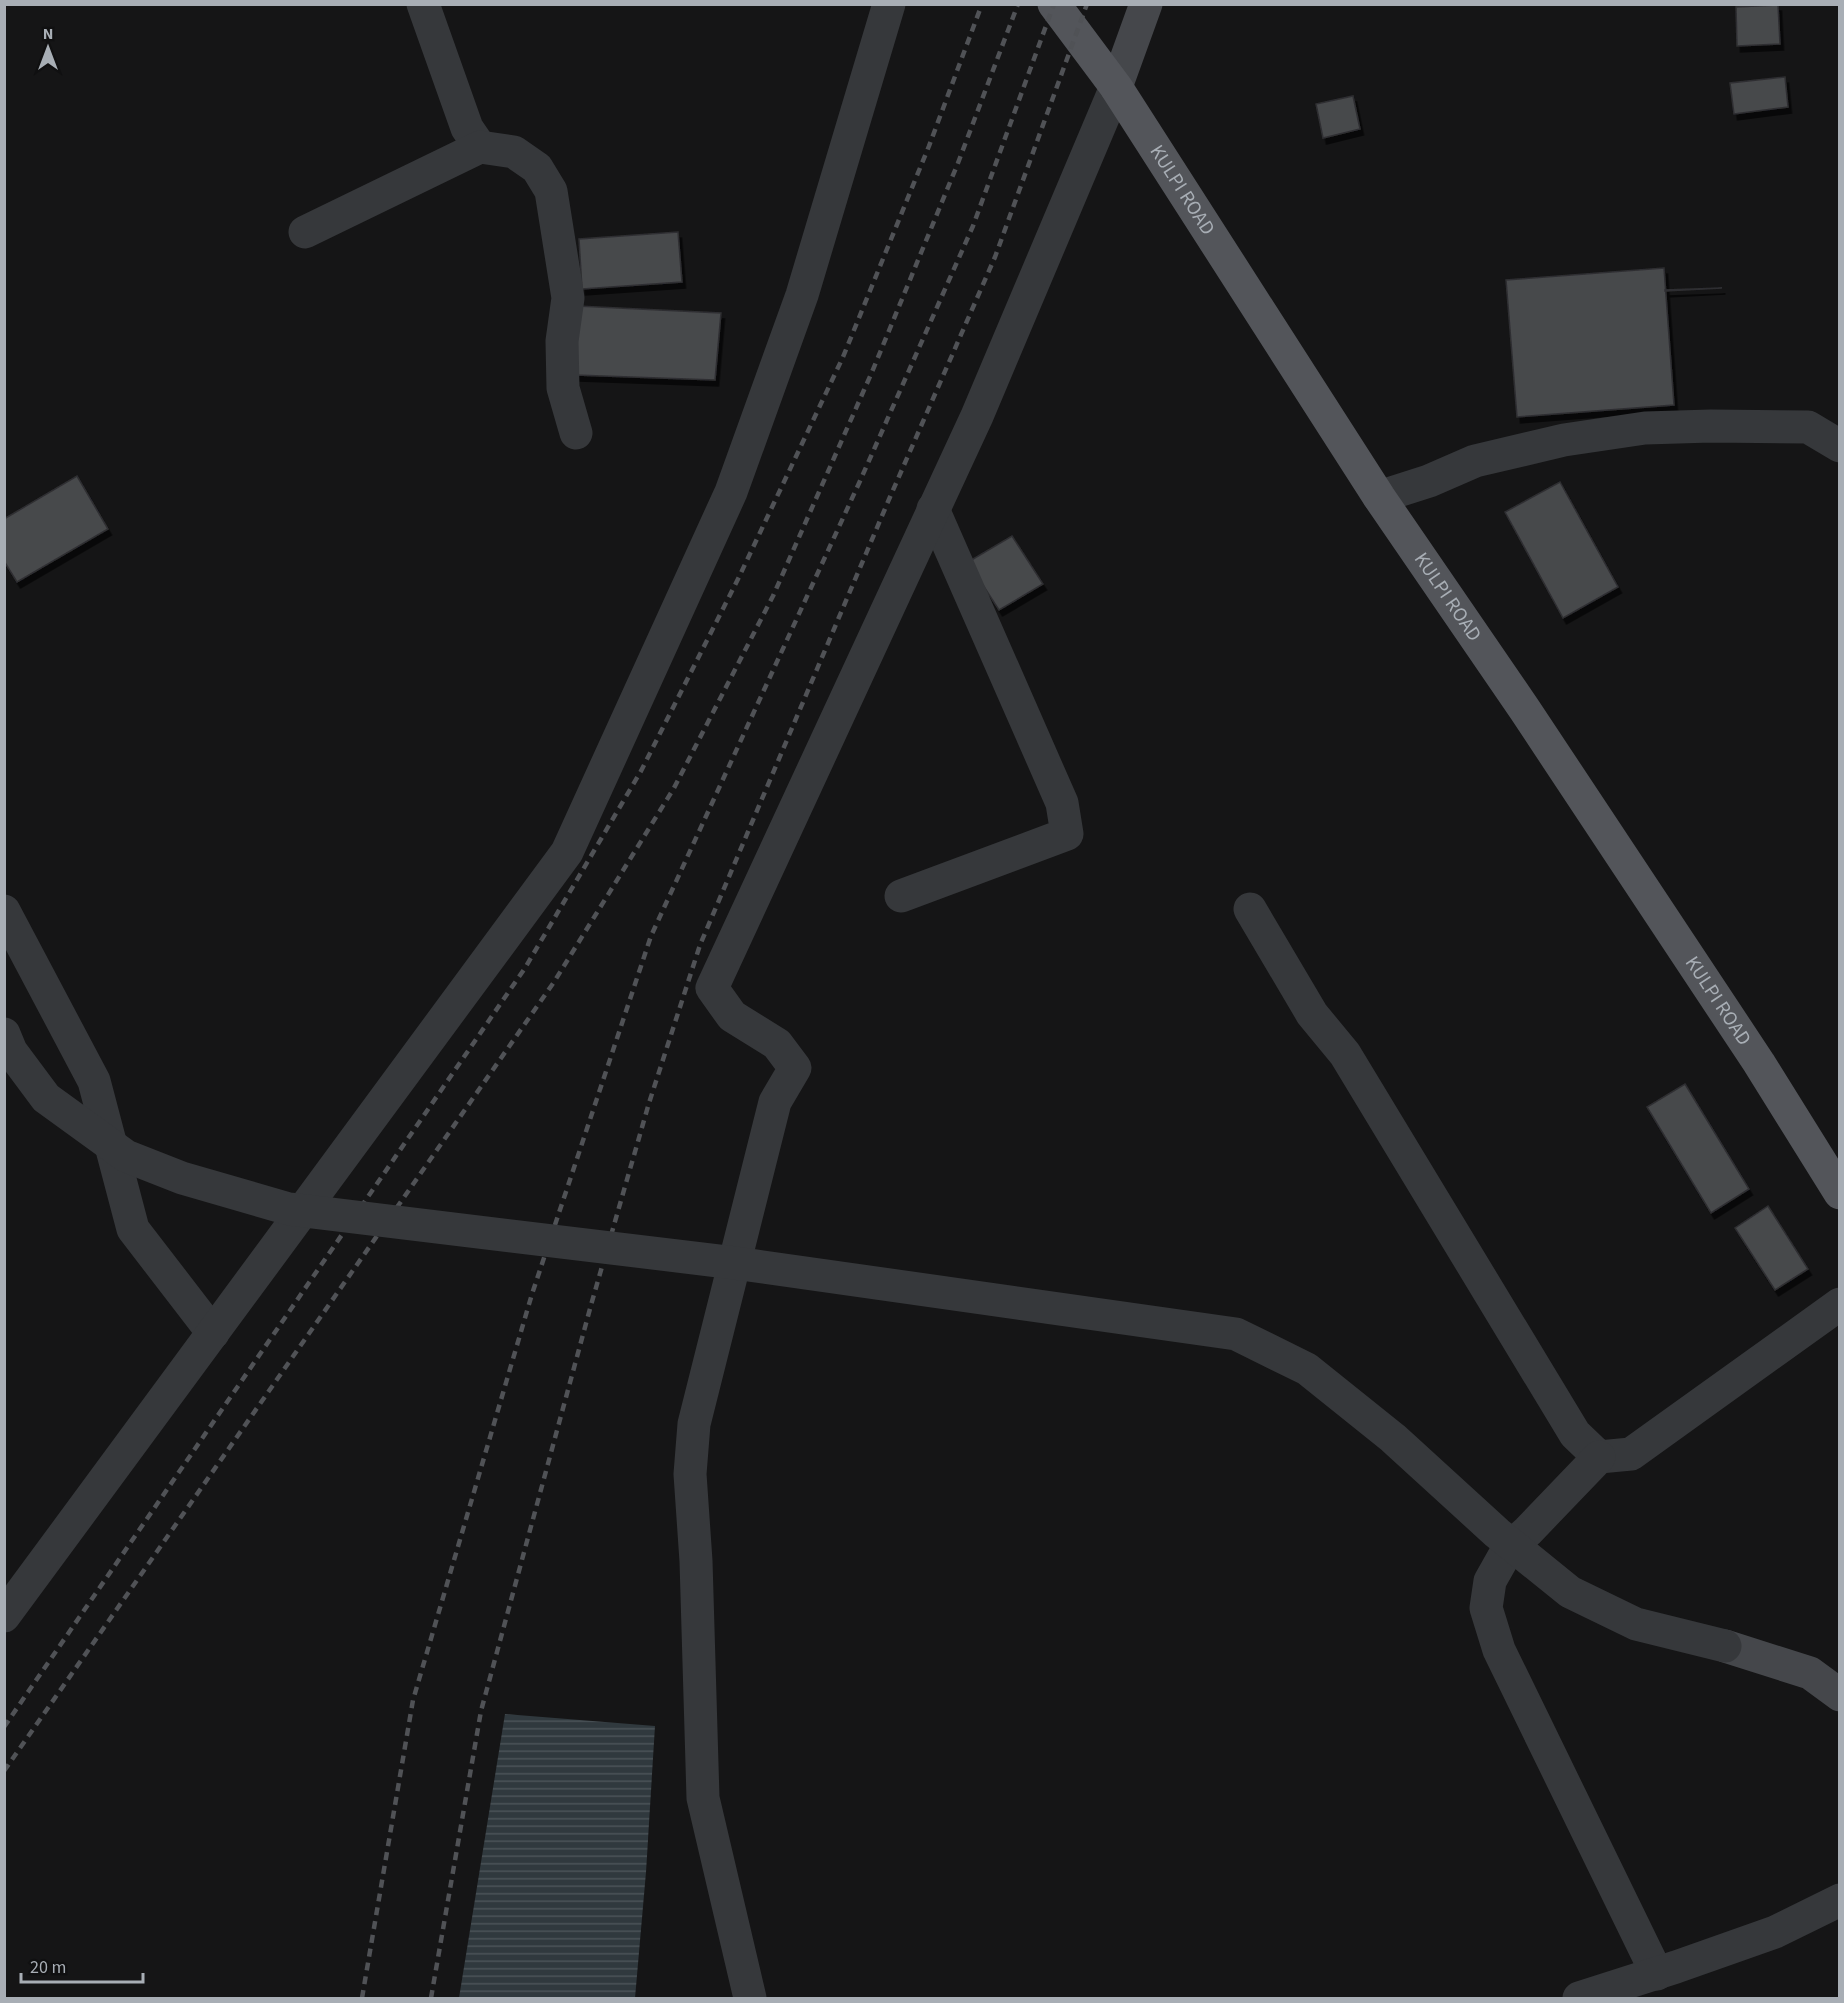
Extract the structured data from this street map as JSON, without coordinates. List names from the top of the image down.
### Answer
{
  "streets": {
    "main road": ["KULPI ROAD"]
  },
  "scale_bar": "20 m",
  "north": "top"
}
